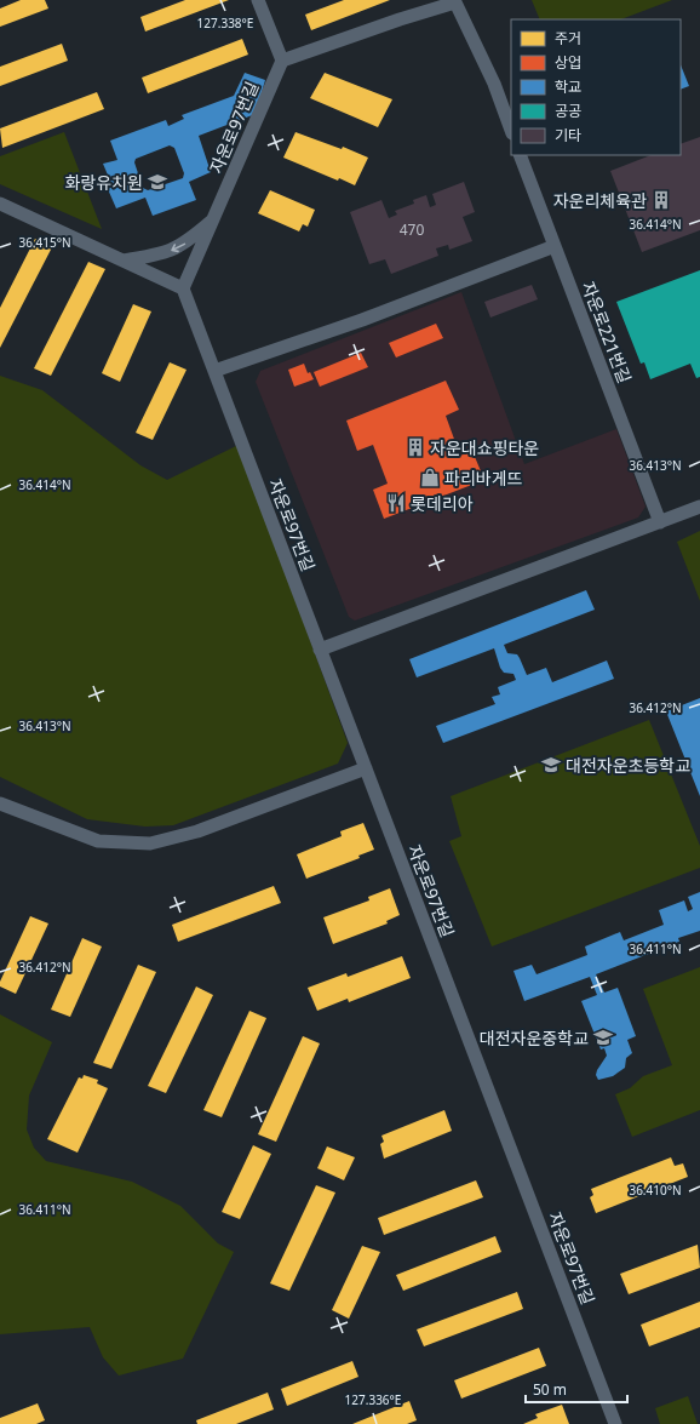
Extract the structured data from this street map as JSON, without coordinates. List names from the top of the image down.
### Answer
{
  "streets": {
    "street": ["자운로97번길", "자운로221번길"]
  },
  "places": {
    "school or university": ["화랑유치원", "대전자운초등학교", "대전자운중학교"],
    "building": ["자운리체육관", "자운대쇼핑타운"],
    "shop": ["파리바게뜨"],
    "restaurant": ["롯데리아"]
  },
  "house_numbers": ["470"],
  "legend": [
    "주거",
    "상업",
    "학교",
    "공공",
    "기타"
  ],
  "scale_bar": "50 m",
  "coordinates": [
    "127.338°E",
    "36.414°N",
    "36.415°N",
    "36.413°N",
    "36.412°N",
    "36.411°N",
    "36.410°N",
    "127.336°E"
  ]
}
